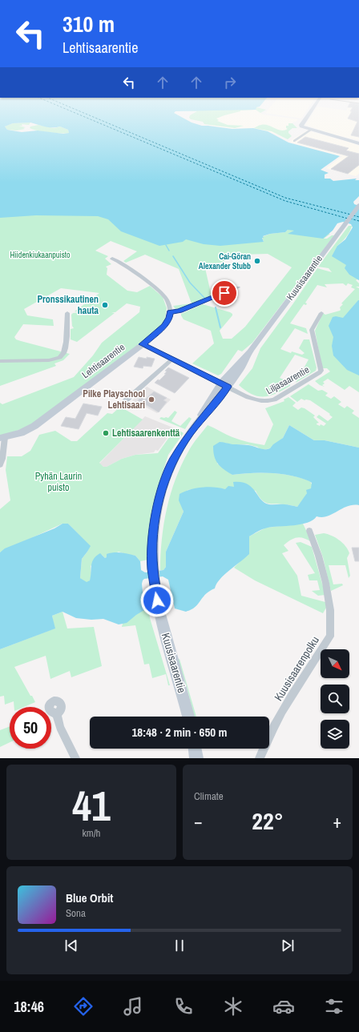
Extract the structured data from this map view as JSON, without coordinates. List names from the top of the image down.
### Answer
{
  "streets": {
    "main road": ["Kuusisaarentie", "Lehtisaarentie"],
    "street": ["Liljasaarentie", "Kuusisaarenpolku"]
  },
  "crossings": [
    ["Kuusisaarentie", "Liljasaarentie"]
  ],
  "parks": ["Hiidenkiukaanpuisto", "Pyhän Laurin puisto"],
  "places": [
    "Cai-Göran Alexander Stubb",
    "Pronssikautinen hauta",
    "Pilke Playschool Lehtisaari",
    "Lehtisaarenkenttä"
  ],
  "north": "bottom right",
  "page": {
    "turn": ["310 m", "Lehtisaarentie"],
    "limit": "50",
    "trip": "18:48 · 2 min · 650 m",
    "tile": [
      ["41", "km/h"],
      "Climate"
    ],
    "heat": ["−", "22°", "+"],
    "song": ["Blue Orbit", "Sona"],
    "tabs": "18:46"
  }
}
